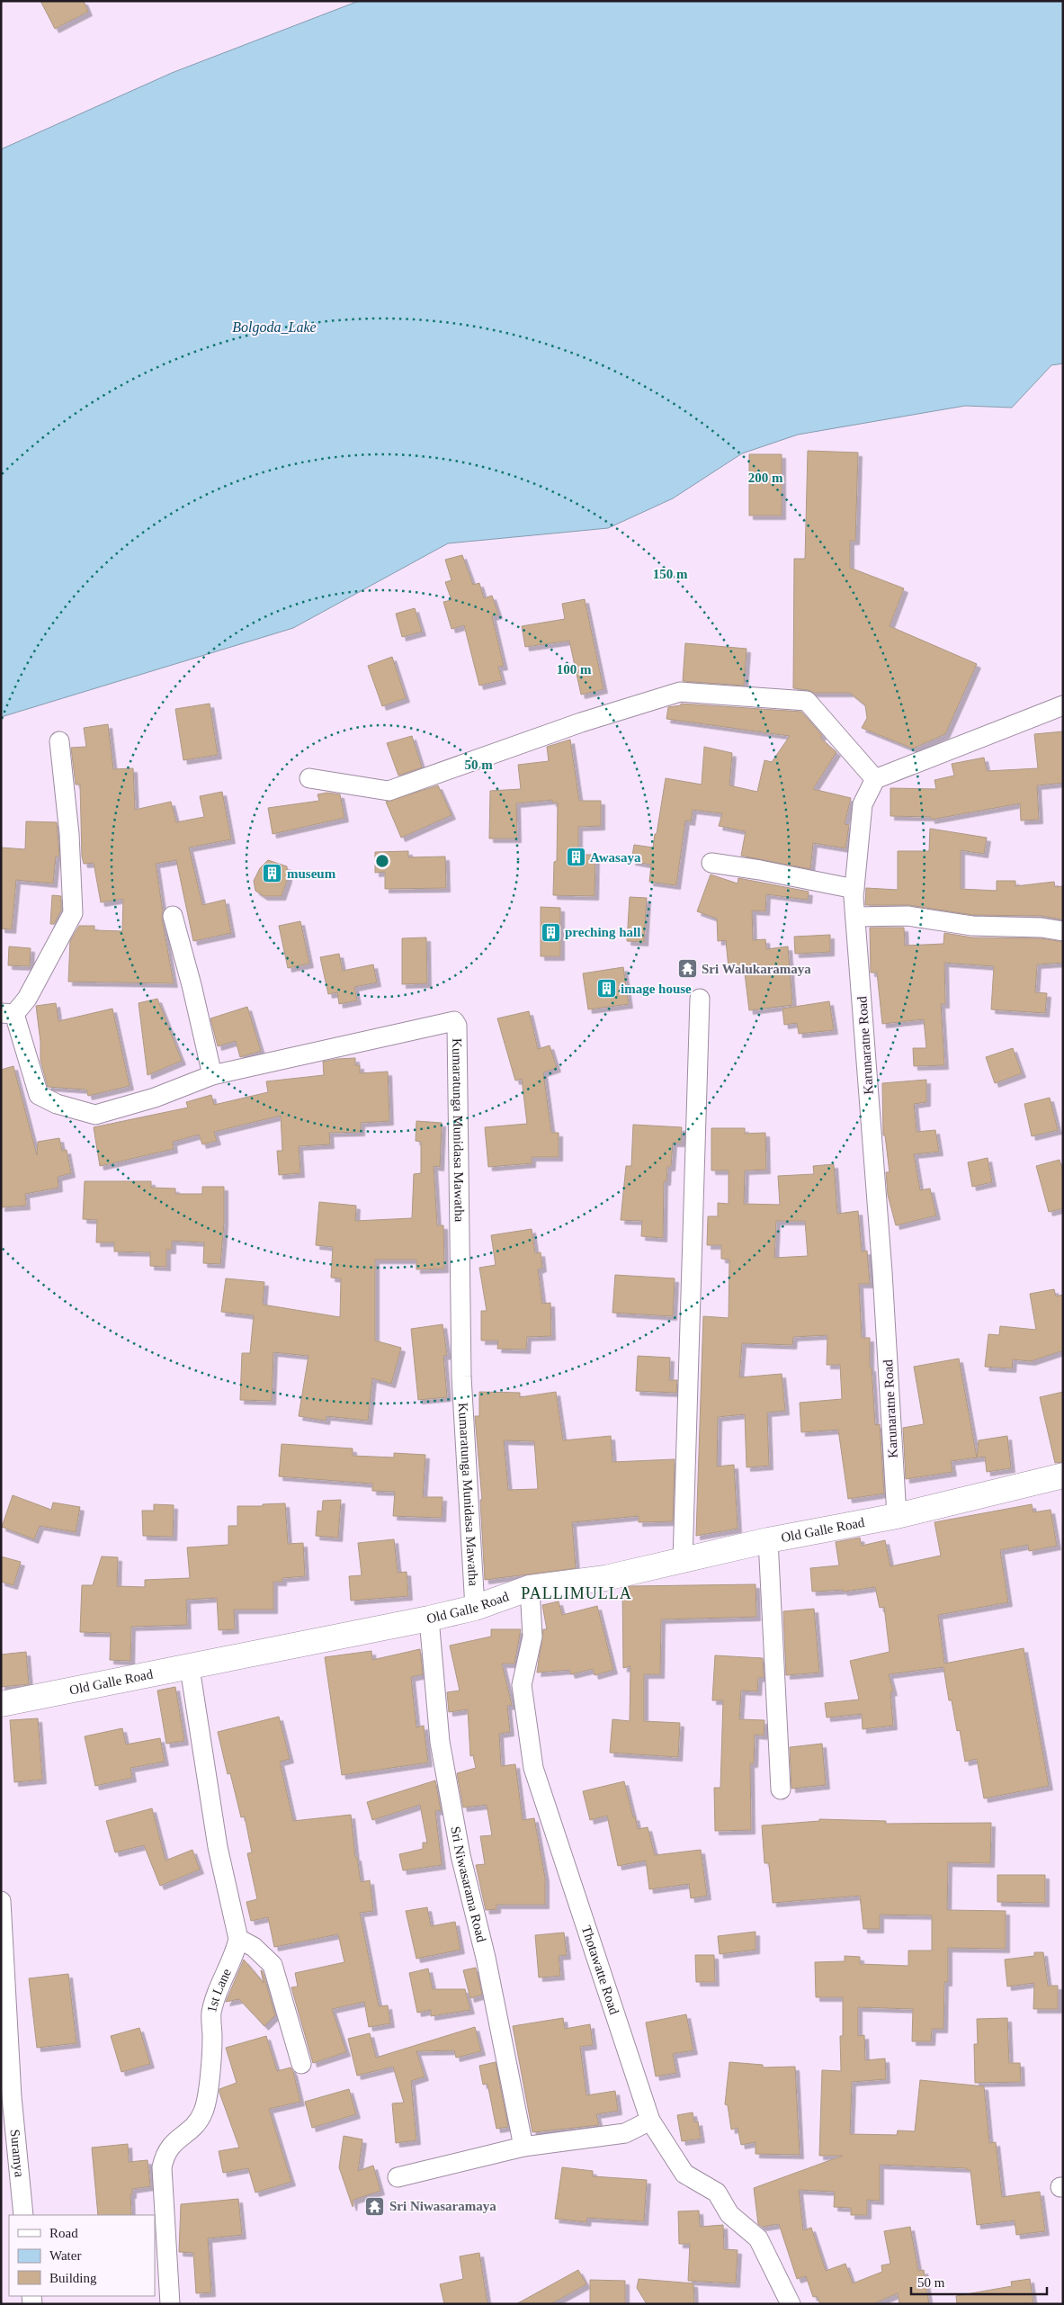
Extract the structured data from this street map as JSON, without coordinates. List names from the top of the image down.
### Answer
{
  "streets": {
    "highway": ["Old Galle Road"],
    "street": [
      "Karunaratne Road",
      "Kumaratunga Munidasa Mawatha",
      "Sri Niwasarama Road",
      "Thotawatte Road",
      "1st Lane",
      "Suramya"
    ]
  },
  "crossings": [
    ["Karunaratne Road", "Old Galle Road"],
    ["Kumaratunga Munidasa Mawatha", "Old Galle Road"],
    ["Old Galle Road", "Sri Niwasarama Road"],
    ["Old Galle Road", "Thotawatte Road"]
  ],
  "districts": ["PALLIMULLA"],
  "water": ["Bolgoda_Lake"],
  "places": {
    "building": [
      "Awasaya",
      "museum",
      "preching hall",
      "image house"
    ],
    "temple": ["Sri Walukaramaya", "Sri Niwasaramaya"]
  },
  "legend": ["Road", "Water", "Building"],
  "scale_bar": "50 m",
  "rings": [
    "200 m",
    "150 m",
    "100 m",
    "50 m"
  ]
}
